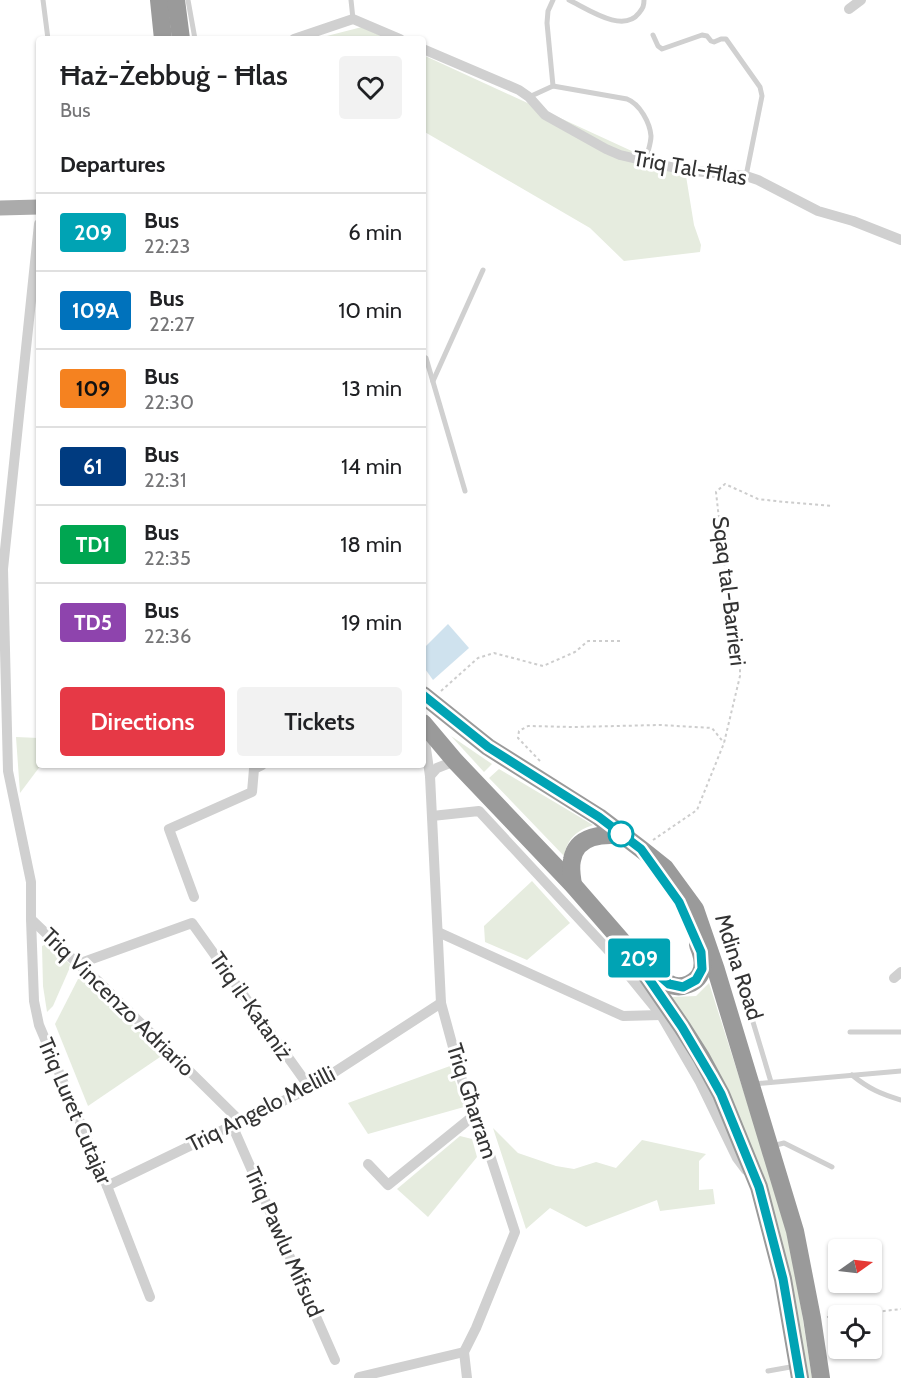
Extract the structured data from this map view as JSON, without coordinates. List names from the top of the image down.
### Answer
{
  "streets": {
    "highway": ["Mdina Road"],
    "street": [
      "Triq Tal-Ħlas",
      "Triq Vincenzo Adriario",
      "Triq il-Kataniż",
      "Triq Għarram",
      "Triq Angelo Melilli",
      "Triq Luret Cutajar",
      "Triq Pawlu Mifsud"
    ],
    "path": ["Sqaq tal-Barrieri"]
  },
  "crossings": [
    ["Sqaq tal-Barrieri", "Mdina Road"],
    ["Triq Vincenzo Adriario", "Triq il-Kataniż"],
    ["Triq Vincenzo Adriario", "Triq Angelo Melilli"],
    ["Triq Vincenzo Adriario", "Triq Luret Cutajar"],
    ["Triq Vincenzo Adriario", "Triq Pawlu Mifsud"],
    ["Triq il-Kataniż", "Triq Angelo Melilli"],
    ["Triq Għarram", "Triq Angelo Melilli"],
    ["Triq Angelo Melilli", "Triq Luret Cutajar"],
    ["Triq Angelo Melilli", "Triq Pawlu Mifsud"]
  ],
  "lines": ["bus line 209"],
  "north": "right",
  "page": {
    "on_map": "209",
    "heading": [
      ["Ħaż-Żebbuġ - Ħlas", "Bus"],
      "Departures"
    ],
    "list": [
      {
        "mark": "209",
        "name": "Bus",
        "note": "22:23",
        "value": "6 min"
      },
      {
        "mark": "109A",
        "name": "Bus",
        "note": "22:27",
        "value": "10 min"
      },
      {
        "mark": "109",
        "name": "Bus",
        "note": "22:30",
        "value": "13 min"
      },
      {
        "mark": "61",
        "name": "Bus",
        "note": "22:31",
        "value": "14 min"
      },
      {
        "mark": "TD1",
        "name": "Bus",
        "note": "22:35",
        "value": "18 min"
      },
      {
        "mark": "TD5",
        "name": "Bus",
        "note": "22:36",
        "value": "19 min"
      }
    ],
    "buttons": ["Directions", "Tickets"]
  }
}
